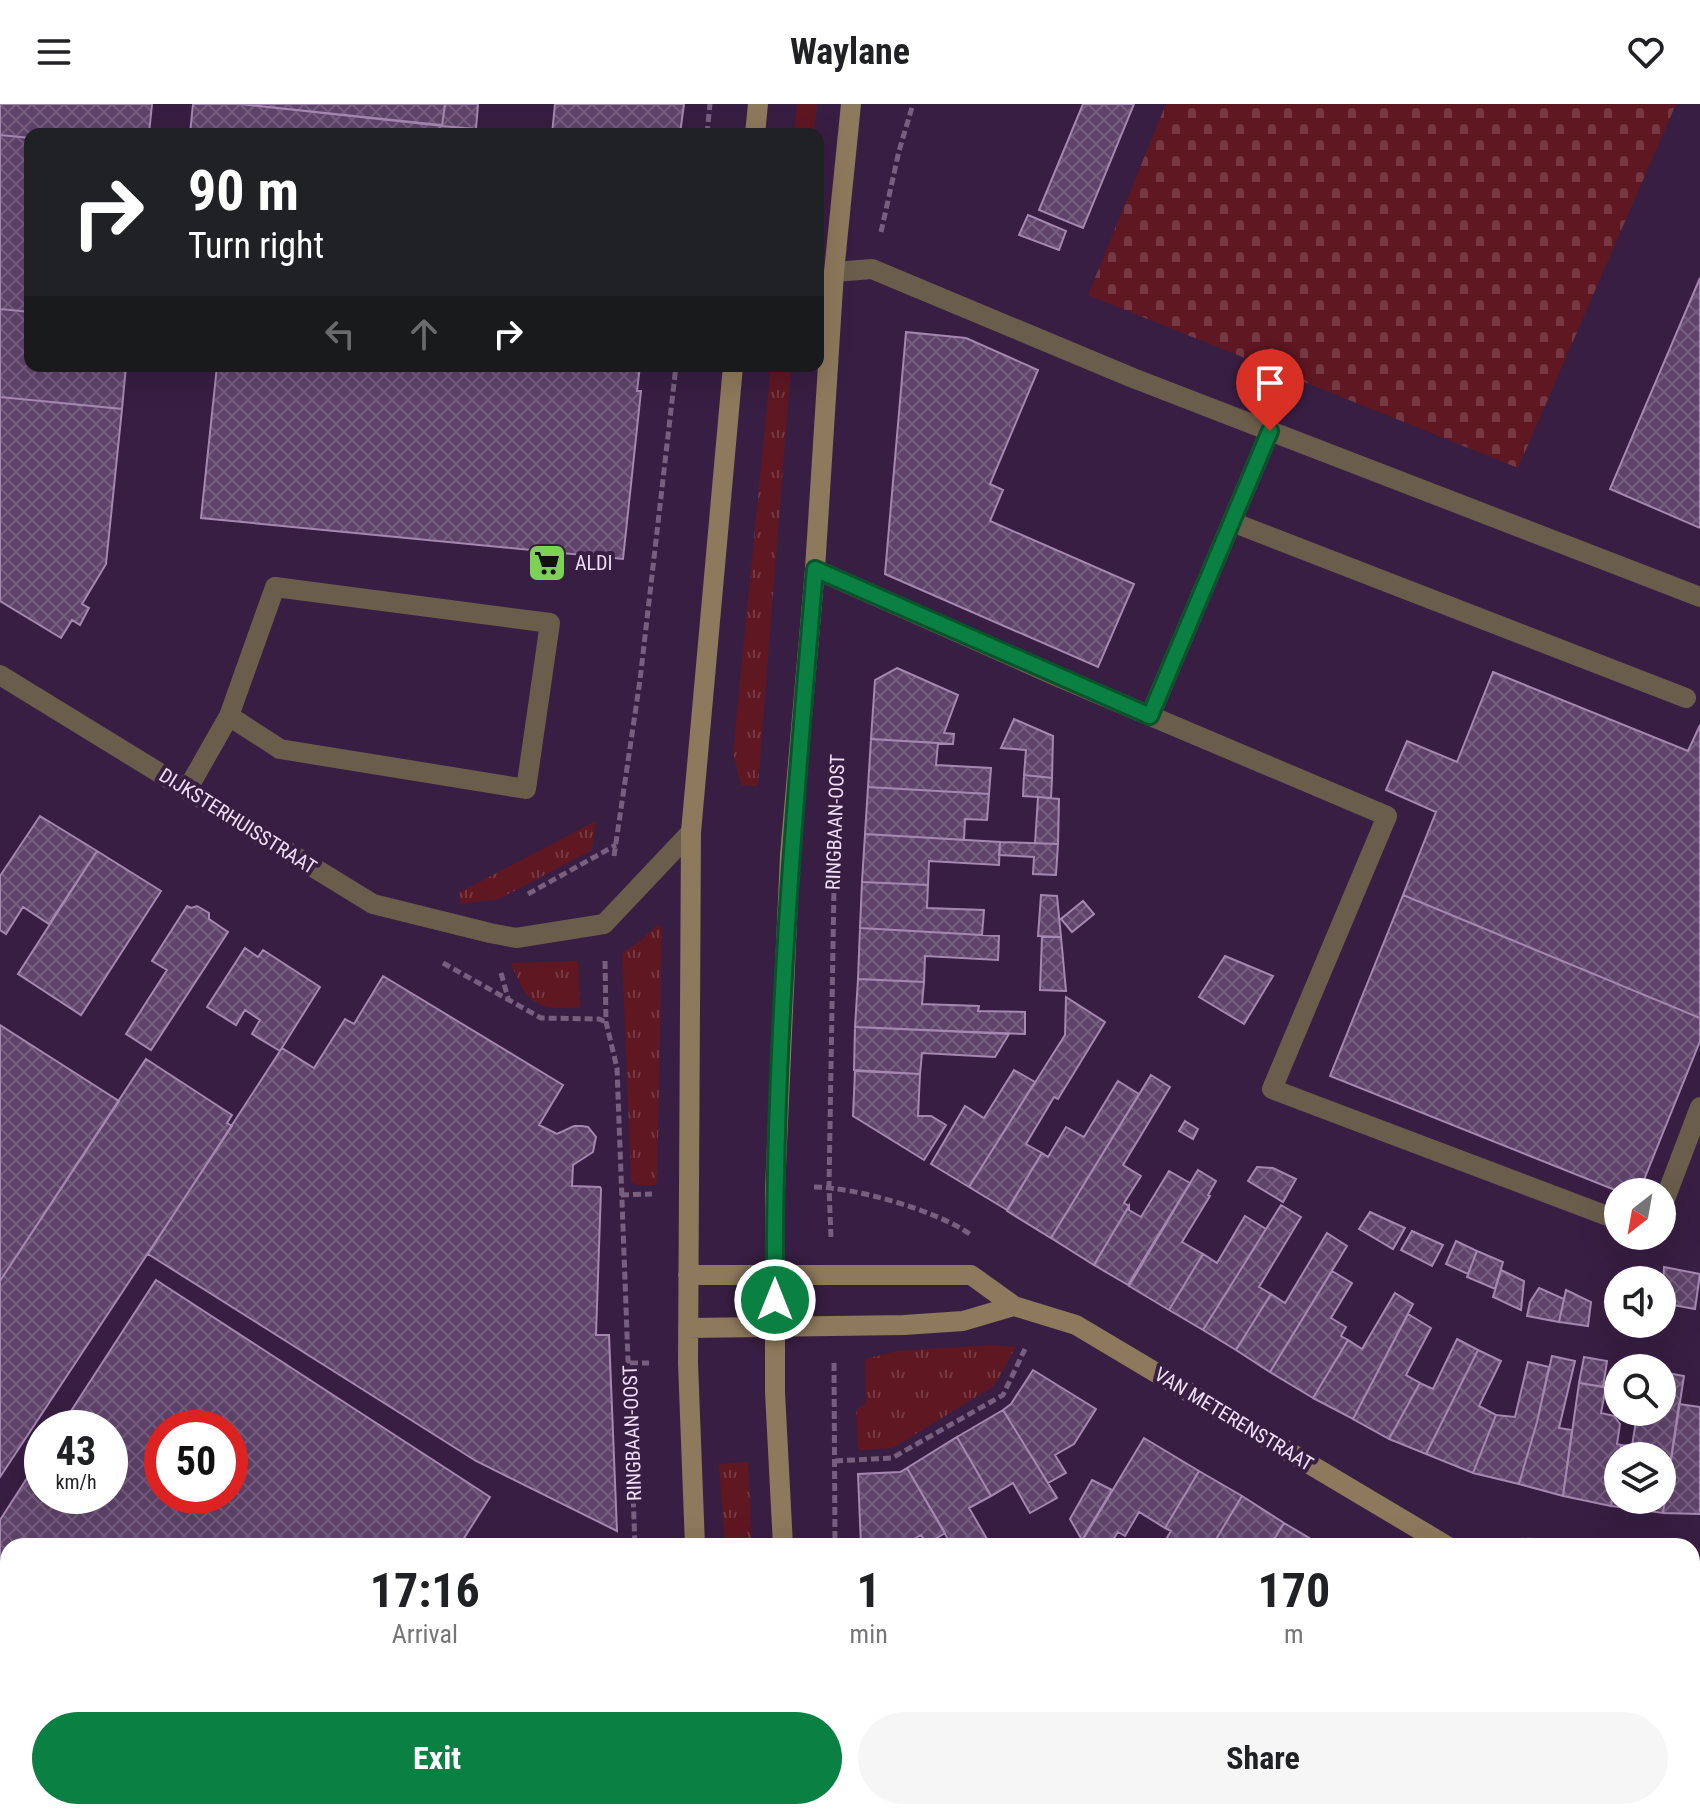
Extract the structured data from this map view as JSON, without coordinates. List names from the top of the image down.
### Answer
{
  "streets": {
    "main road": ["RINGBAAN-OOST", "VAN METERENSTRAAT"],
    "street": ["DIJKSTERHUISSTRAAT"]
  },
  "crossings": [
    ["DIJKSTERHUISSTRAAT", "RINGBAAN-OOST"],
    ["RINGBAAN-OOST", "VAN METERENSTRAAT"]
  ],
  "places": {
    "supermarket": ["ALDI"]
  },
  "north": "bottom left",
  "page": {
    "header": "Waylane",
    "turn": ["90 m", "Turn right"],
    "speed": "43 km/h",
    "limit": "50",
    "eta": [
      "17:16",
      "Arrival",
      "1",
      "min",
      "170",
      "m"
    ],
    "buttons": ["Exit", "Share"]
  }
}
